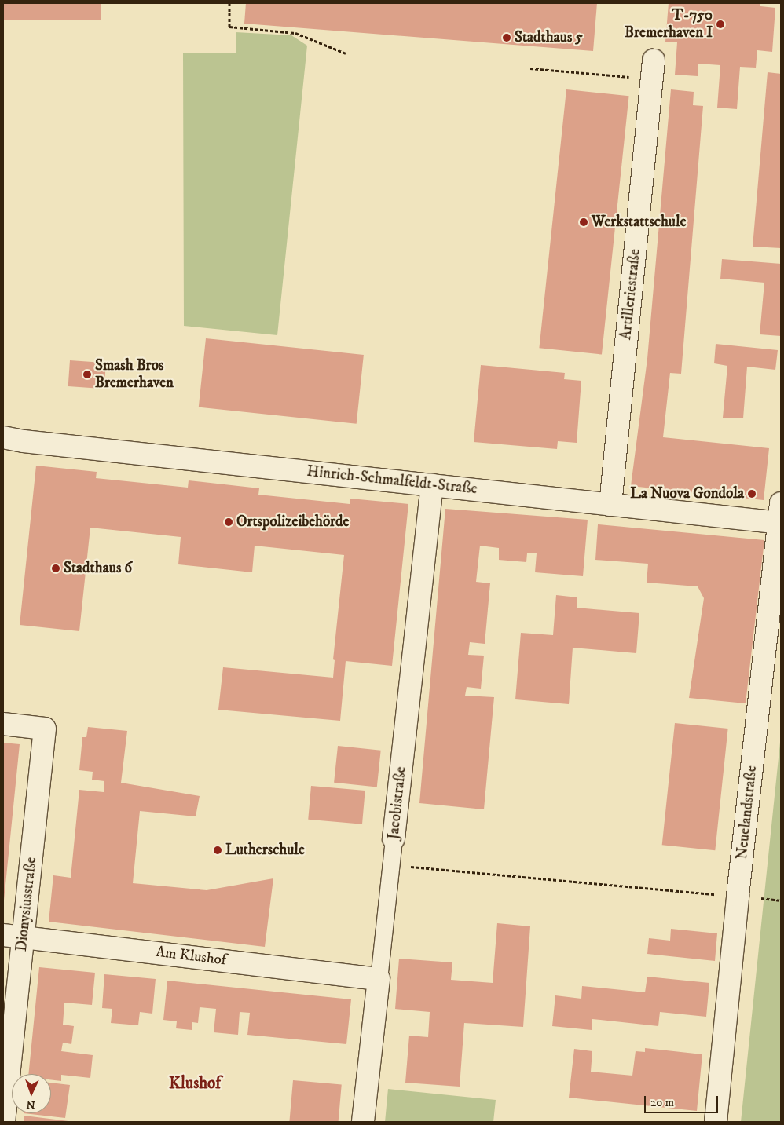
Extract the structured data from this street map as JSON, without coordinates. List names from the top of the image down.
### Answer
{
  "streets": {
    "street": [
      "Artilleriestraße",
      "Hinrich-Schmalfeldt-Straße",
      "Jacobistraße",
      "Neuelandstraße",
      "Dionysiusstraße",
      "Am Klushof"
    ]
  },
  "crossings": [
    ["Artilleriestraße", "Hinrich-Schmalfeldt-Straße"],
    ["Hinrich-Schmalfeldt-Straße", "Jacobistraße"],
    ["Hinrich-Schmalfeldt-Straße", "Neuelandstraße"],
    ["Jacobistraße", "Am Klushof"],
    ["Dionysiusstraße", "Am Klushof"]
  ],
  "districts": ["Klushof"],
  "places": [
    "T-750 Bremerhaven I",
    "Stadthaus 5",
    "Werkstattschule",
    "Smash Bros Bremerhaven",
    "La Nuova Gondola",
    "Ortspolizeibehörde",
    "Stadthaus 6",
    "Lutherschule"
  ],
  "scale_bar": "20 m",
  "north": "bottom"
}
